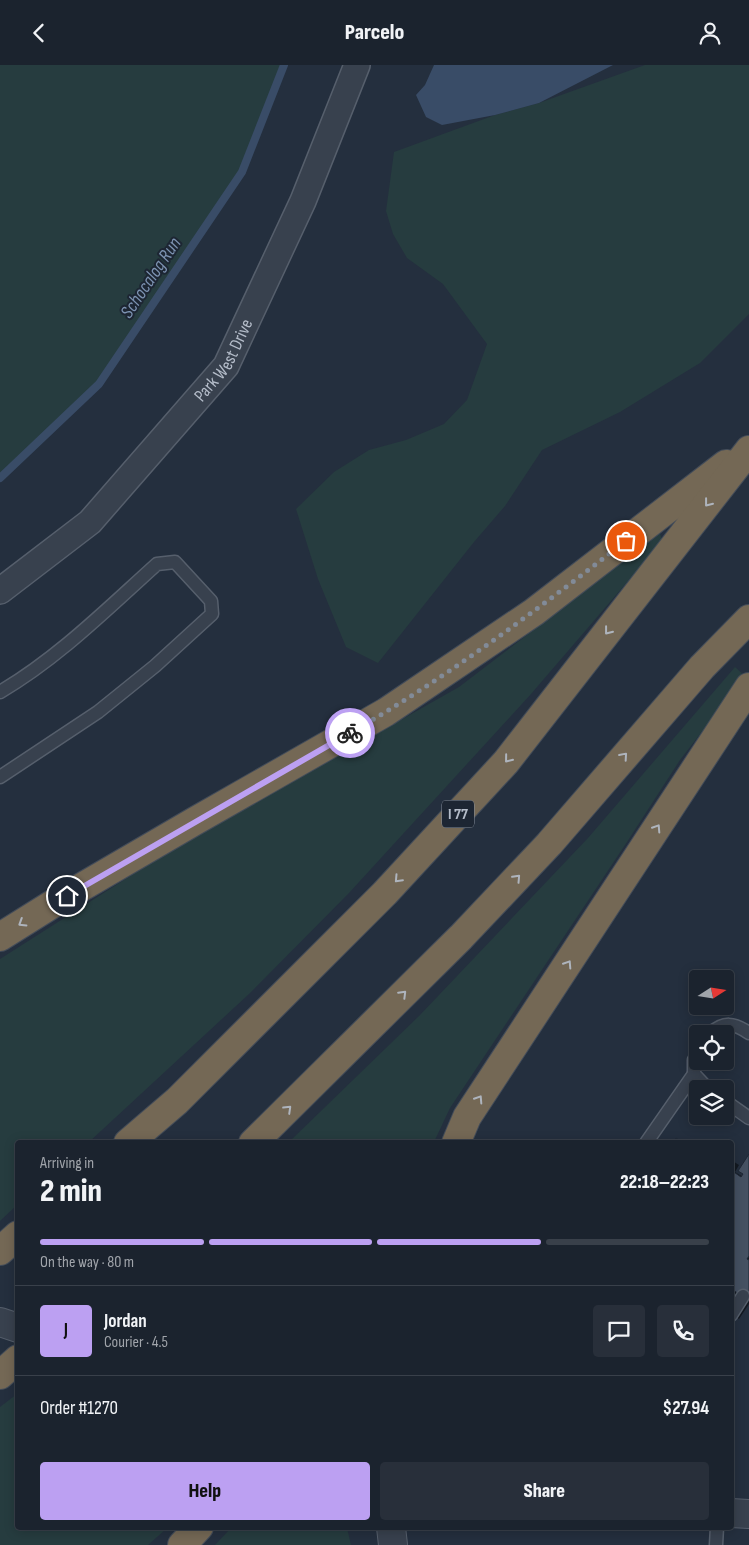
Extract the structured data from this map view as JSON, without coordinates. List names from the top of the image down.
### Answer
{
  "streets": {
    "highway": ["I 77"],
    "street": ["Park West Drive"]
  },
  "water": ["Schocalog Run"],
  "north": "right",
  "page": {
    "header": "Parcelo",
    "heading": ["2 min", "Arriving in", "22:18–22:23"],
    "panel": [
      "Jordan",
      "Courier · 4.5",
      "Order #1270",
      "$27.94"
    ],
    "bar": "On the way · 80 m",
    "round": "J",
    "buttons": ["Help", "Share"]
  }
}
